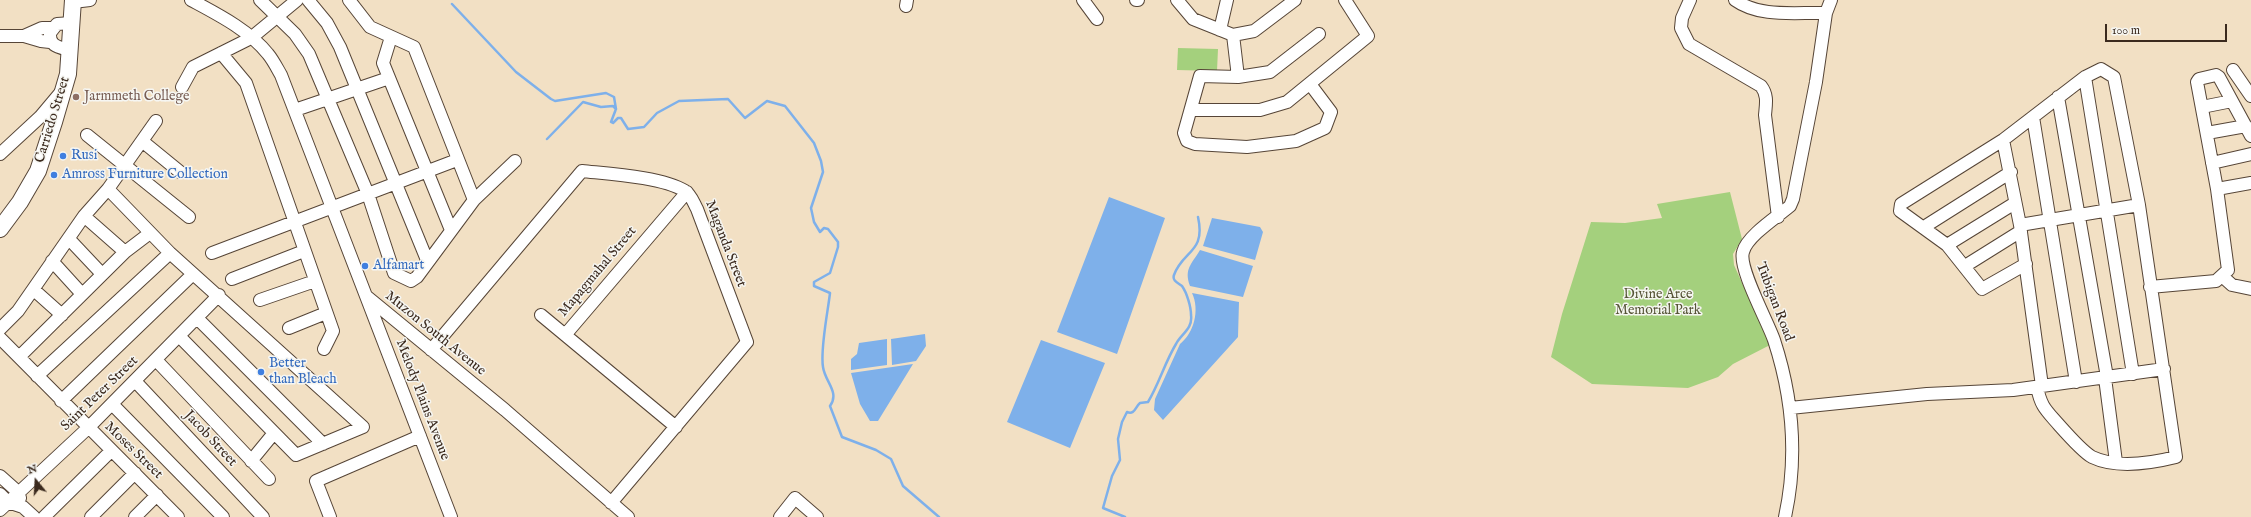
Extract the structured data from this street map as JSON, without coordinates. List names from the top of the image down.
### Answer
{
  "streets": {
    "main road": ["Carriedo Street"],
    "street": [
      "Maganda Street",
      "Mapagmahal Street",
      "Tubigan Road",
      "Muzon South Avenue",
      "Saint Peter Street",
      "Melody Plains Avenue",
      "Jacob Street",
      "Moses Street"
    ]
  },
  "crossings": [
    ["Maganda Street", "Mapagmahal Street"],
    ["Maganda Street", "Muzon South Avenue"],
    ["Muzon South Avenue", "Melody Plains Avenue"],
    ["Saint Peter Street", "Jacob Street"],
    ["Saint Peter Street", "Moses Street"]
  ],
  "parks": ["Divine Arce Memorial Park"],
  "places": [
    "Jarmmeth College",
    "Rusi",
    "Amross Furniture Collection",
    "Alfamart",
    "Better than Bleach"
  ],
  "scale_bar": "100 m",
  "north": "top"
}
